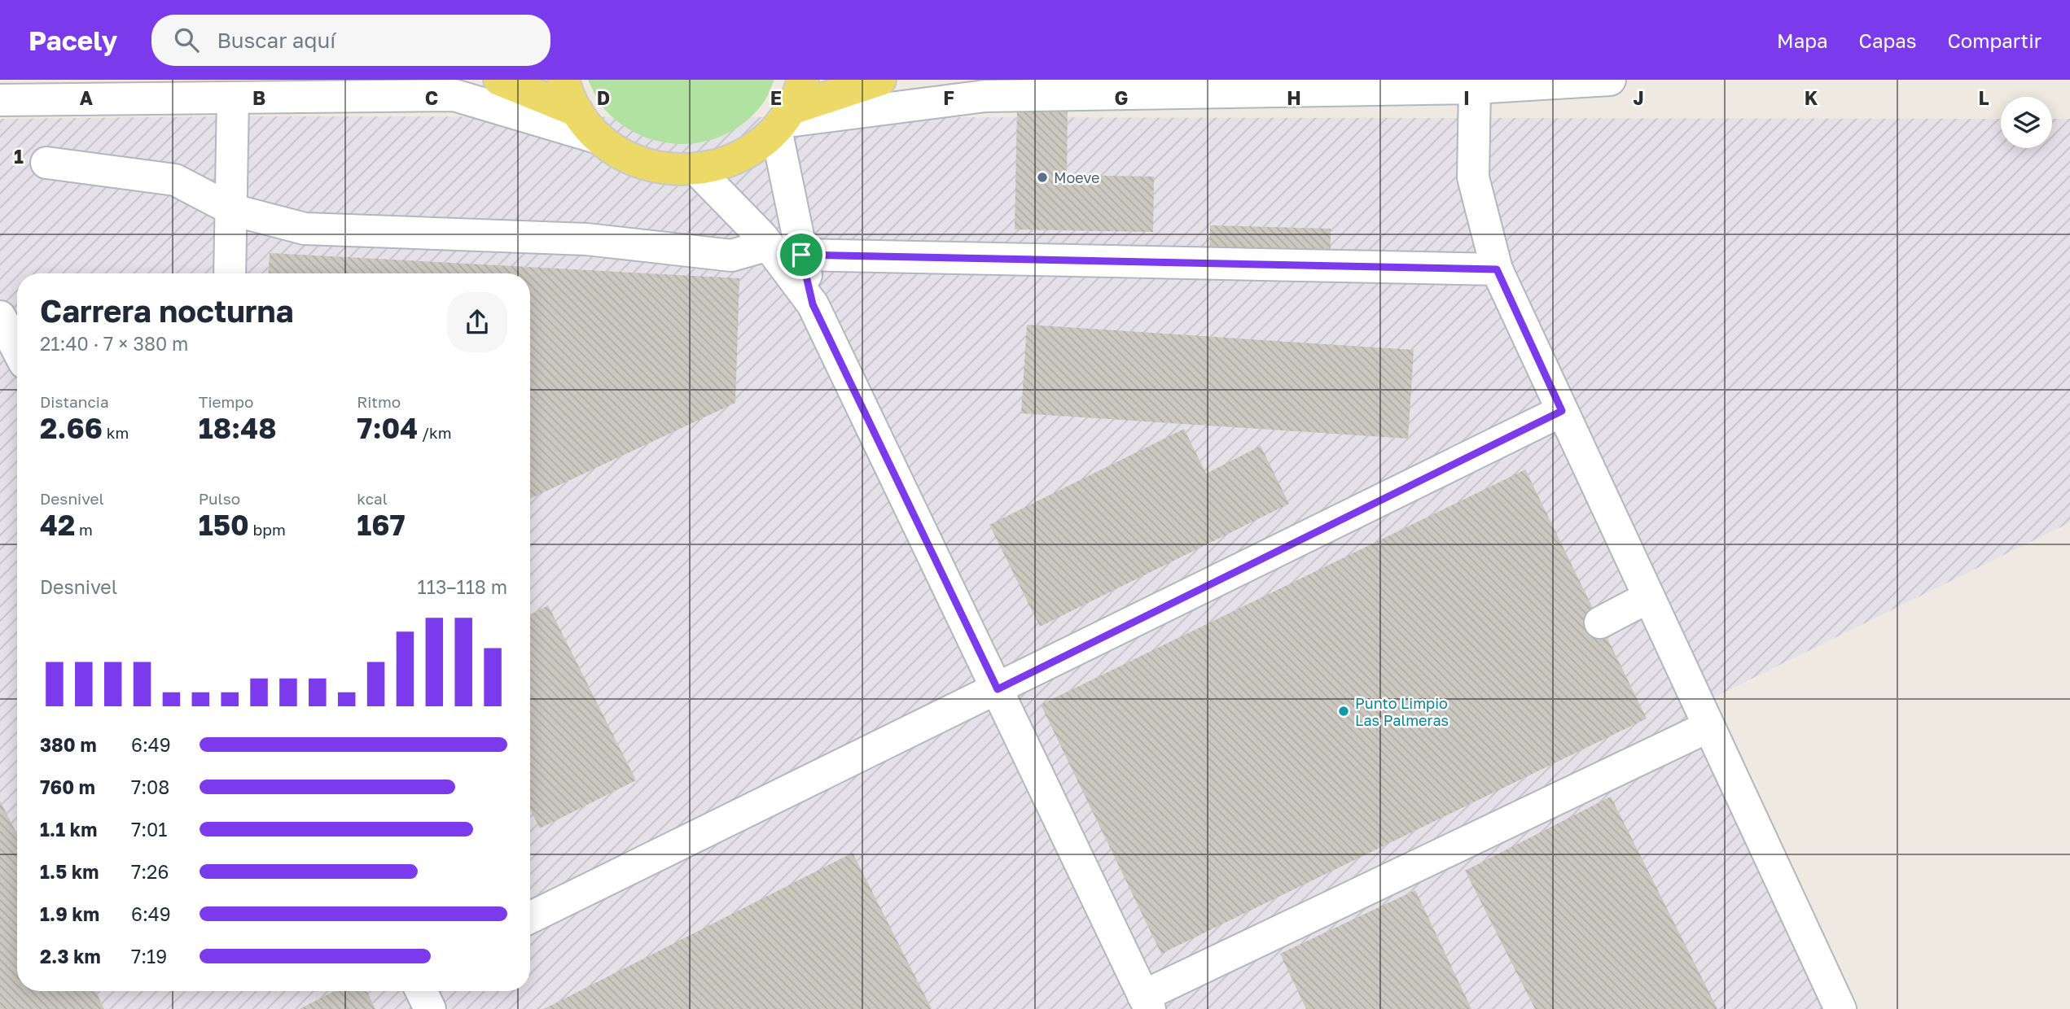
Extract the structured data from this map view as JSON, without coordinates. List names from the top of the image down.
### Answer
{
  "places": ["Moeve", "Punto Limpio Las Palmeras"],
  "page": {
    "header": "Pacely",
    "search": "Buscar aquí",
    "nav": ["Mapa", "Capas", "Compartir"],
    "heading": ["Carrera nocturna", "21:40 · 7 × 380 m"],
    "stats": [
      ["Distancia", "2.66 km"],
      ["Tiempo", "18:48"],
      ["Ritmo", "7:04 /km"],
      ["Desnivel", "42 m"],
      ["Pulso", "150 bpm"],
      ["kcal", "167"]
    ],
    "chart": ["Desnivel", "113–118 m"],
    "list": [
      {
        "name": "380 m",
        "note": "6:49"
      },
      {
        "name": "760 m",
        "note": "7:08"
      },
      {
        "name": "1.1 km",
        "note": "7:01"
      },
      {
        "name": "1.5 km",
        "note": "7:26"
      },
      {
        "name": "1.9 km",
        "note": "6:49"
      },
      {
        "name": "2.3 km",
        "note": "7:19"
      }
    ]
  },
  "grid": {
    "columns": [
      "A",
      "B",
      "C",
      "D",
      "E",
      "F",
      "G",
      "H",
      "I",
      "J",
      "K",
      "L"
    ],
    "rows": ["1"]
  }
}
